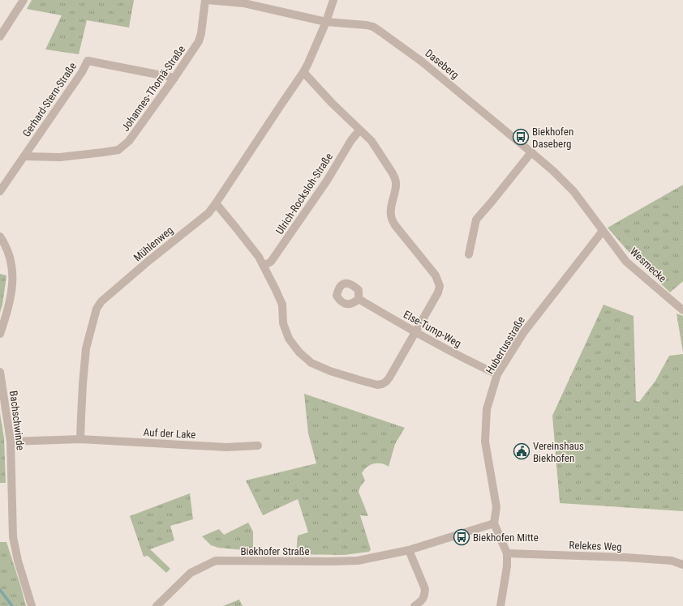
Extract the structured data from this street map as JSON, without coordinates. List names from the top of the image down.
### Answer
{
  "streets": {
    "street": [
      "Daseberg",
      "Johannes-Thomä-Straße",
      "Gerhard-Stern-Straße",
      "Ulrich-Rocksloh-Straße",
      "Mühlenweg",
      "Wesmecke",
      "Else-Tump-Weg",
      "Hubertusstraße",
      "Bachschwinde",
      "Auf der Lake",
      "Relekes Weg",
      "Biekhofer Straße"
    ]
  },
  "crossings": [
    ["Daseberg", "Johannes-Thomä-Straße"],
    ["Daseberg", "Mühlenweg"],
    ["Daseberg", "Wesmecke"],
    ["Daseberg", "Hubertusstraße"],
    ["Johannes-Thomä-Straße", "Gerhard-Stern-Straße"],
    ["Mühlenweg", "Auf der Lake"],
    ["Wesmecke", "Hubertusstraße"],
    ["Else-Tump-Weg", "Hubertusstraße"],
    ["Hubertusstraße", "Biekhofer Straße"]
  ],
  "places": {
    "bus stop": ["Biekhofen Daseberg", "Biekhofen Mitte"],
    "public building": ["Vereinshaus Biekhofen"]
  }
}
